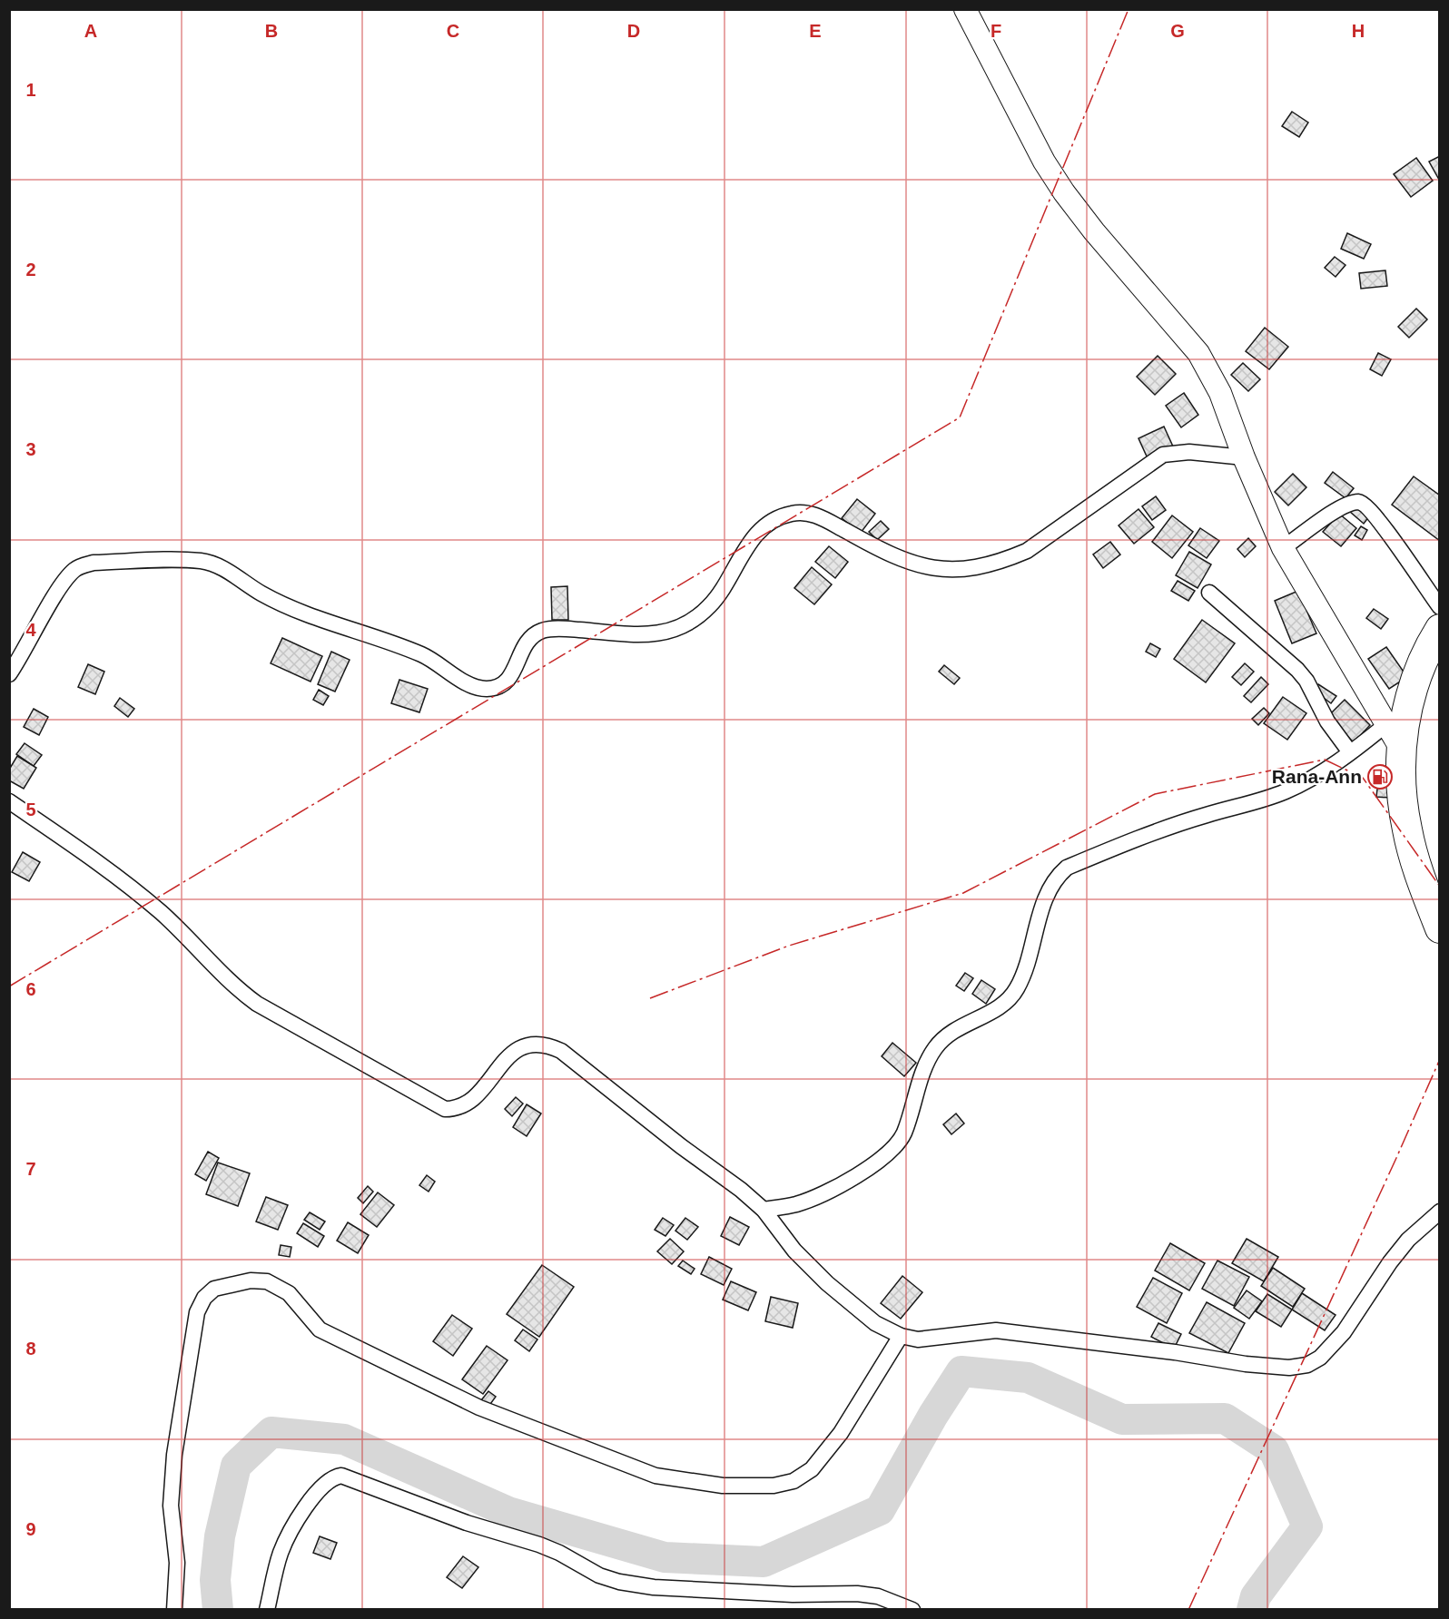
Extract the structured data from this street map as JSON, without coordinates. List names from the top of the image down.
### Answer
{
  "places": {
    "fuel station": ["Rana-Ann"]
  },
  "grid": {
    "columns": [
      "A",
      "B",
      "C",
      "D",
      "E",
      "F",
      "G",
      "H"
    ],
    "rows": [
      "1",
      "2",
      "3",
      "4",
      "5",
      "6",
      "7",
      "8",
      "9"
    ]
  }
}
